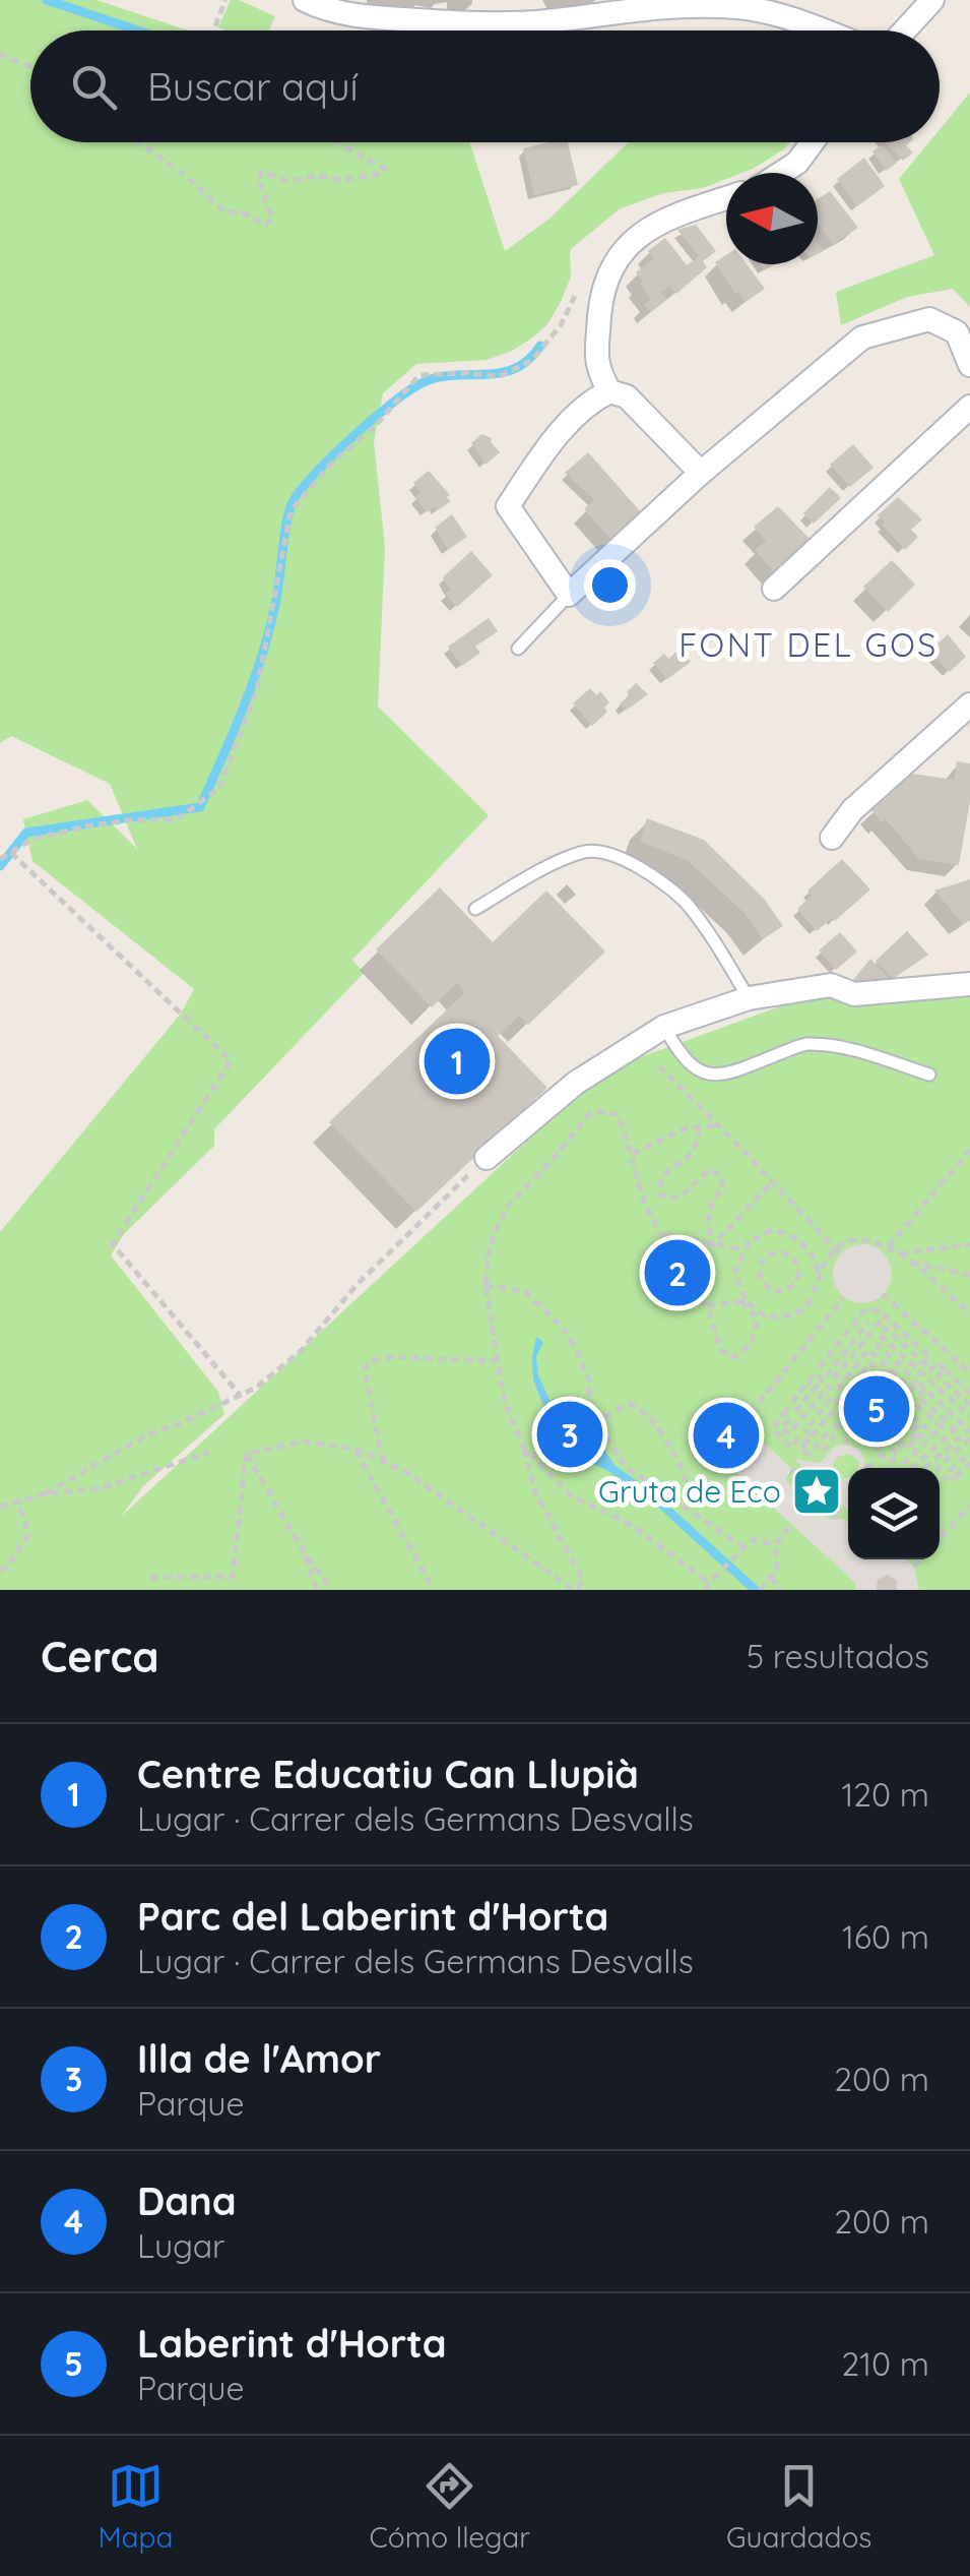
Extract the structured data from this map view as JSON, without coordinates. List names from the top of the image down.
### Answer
{
  "districts": ["FONT DEL GOS"],
  "places": {
    "place": ["Gruta de Eco"]
  },
  "north": "left",
  "page": {
    "search": "Buscar aquí",
    "pins": [
      "1",
      "2",
      "5",
      "3",
      "4"
    ],
    "heading": ["Cerca", "5 resultados"],
    "list": [
      {
        "mark": "1",
        "name": "Centre Educatiu Can Llupià",
        "note": "Lugar · Carrer dels Germans Desvalls",
        "value": "120 m"
      },
      {
        "mark": "2",
        "name": "Parc del Laberint d'Horta",
        "note": "Lugar · Carrer dels Germans Desvalls",
        "value": "160 m"
      },
      {
        "mark": "3",
        "name": "Illa de l'Amor",
        "note": "Parque",
        "value": "200 m"
      },
      {
        "mark": "4",
        "name": "Dana",
        "note": "Lugar",
        "value": "200 m"
      },
      {
        "mark": "5",
        "name": "Laberint d'Horta",
        "note": "Parque",
        "value": "210 m"
      }
    ],
    "nav": ["Mapa", "Cómo llegar", "Guardados"]
  }
}
